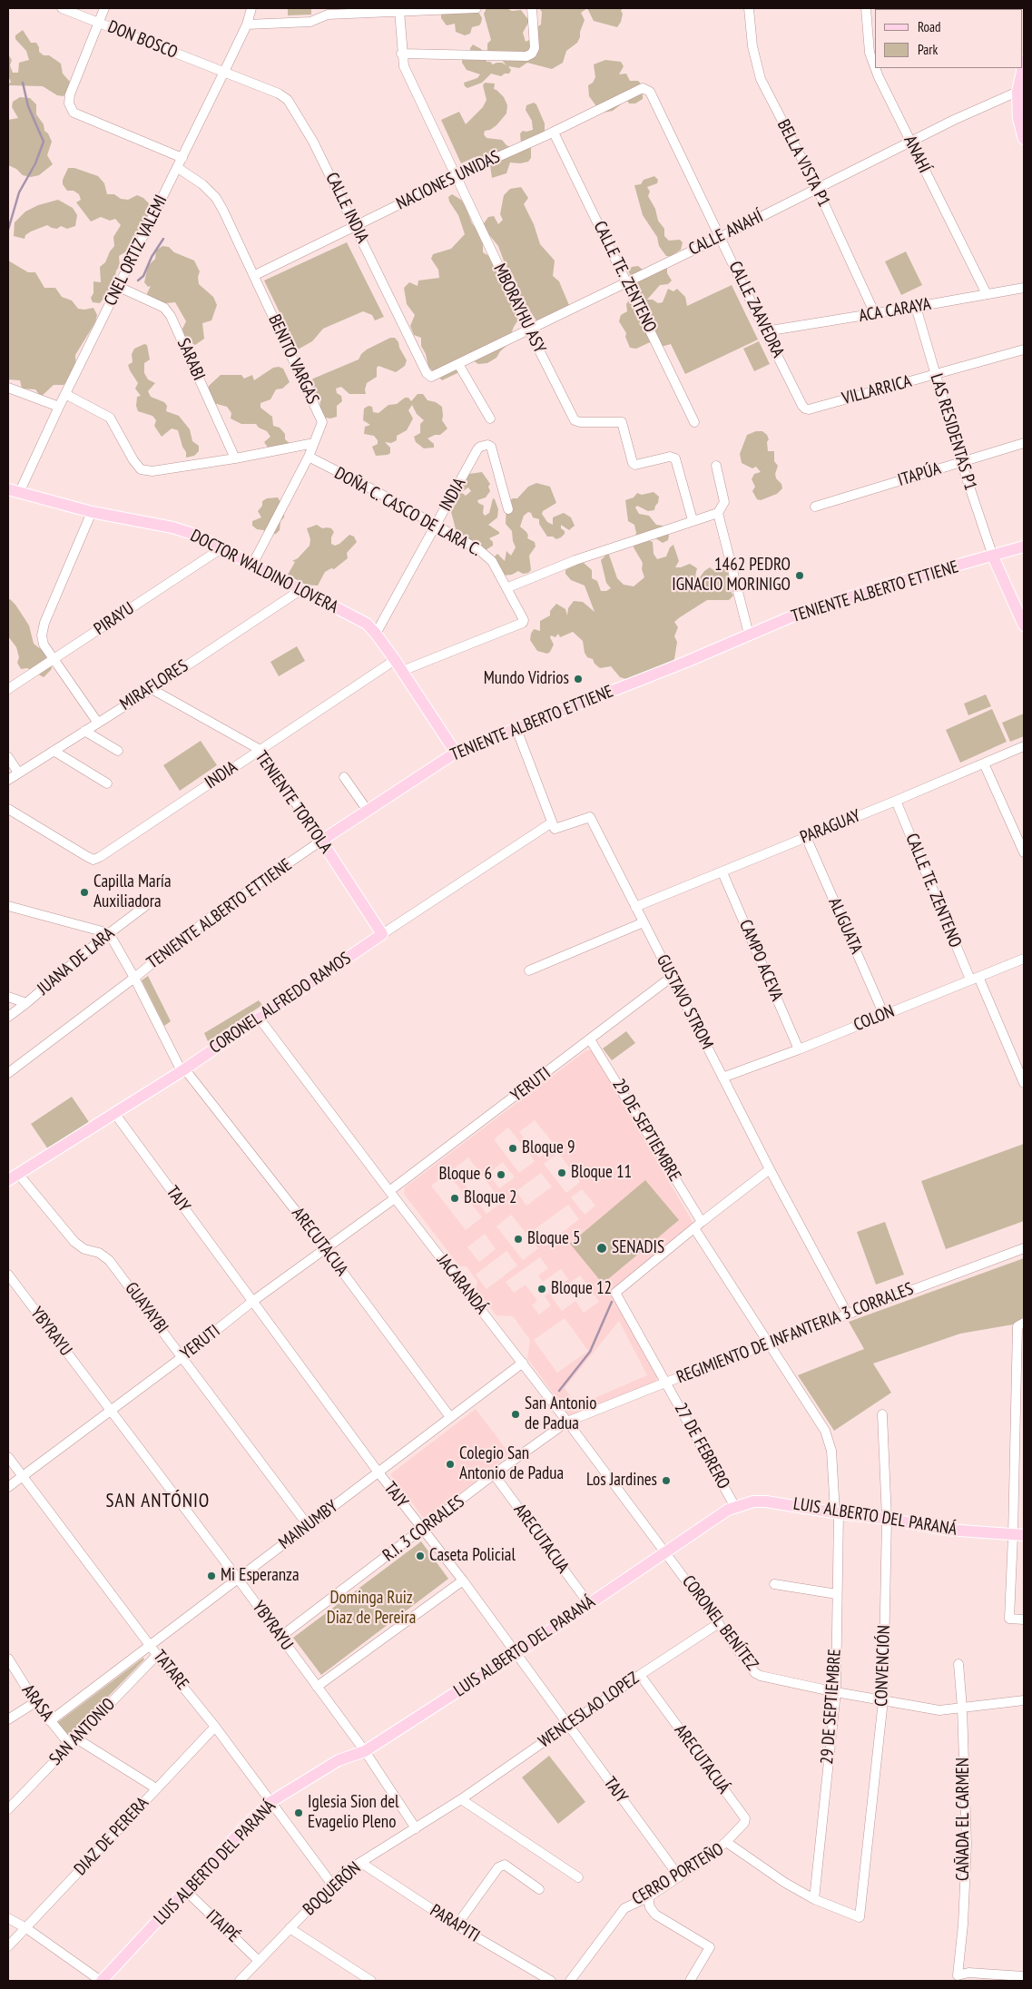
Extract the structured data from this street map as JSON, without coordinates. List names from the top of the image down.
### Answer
{
  "streets": {
    "main road": [
      "DOCTOR WALDINO LOVERA",
      "TENIENTE ALBERTO ETTIENE",
      "TENIENTE TORTOLA",
      "CORONEL ALFREDO RAMOS",
      "LUIS ALBERTO DEL PARANÁ"
    ],
    "street": [
      "DON BOSCO",
      "ANAHÍ",
      "BELLA VISTA P1",
      "NACIONES UNIDAS",
      "CALLE INDIA",
      "CALLE ANAHÍ",
      "CNEL ORTIZ VALEMI",
      "CALLE TE. ZENTENO",
      "MBORAYHU ASY",
      "CALLE ZAAVEDRA",
      "ACA CARAYA",
      "SARABI",
      "BENITO VARGAS",
      "VILLARRICA",
      "LAS RESIDENTAS P1",
      "ITAPÚA",
      "INDIA",
      "DOÑA C. CASCO DE LARA C.",
      "PIRAYU",
      "MIRAFLORES",
      "PARAGUAY",
      "ALIGUATA",
      "CAMPO ACEVA",
      "JUANA DE LARA",
      "GUSTAVO STROM",
      "COLON",
      "YERUTI",
      "29 DE SEPTIEMBRE",
      "TAJY",
      "ARECUTACUA",
      "JACARANDÁ",
      "GUAYAYBI",
      "YBYRAYU",
      "REGIMIENTO DE INFANTERIA 3 CORRALES",
      "27 DE FEBRERO",
      "MAINUMBY",
      "R.I. 3 CORRALES",
      "CORONEL BENÍTEZ",
      "CONVENCIÓN",
      "TATARE",
      "ARASA",
      "WENCESLAO LOPEZ",
      "SAN ANTONIO",
      "ARECUTACUÁ",
      "CAÑADA EL CARMEN",
      "DIAZ DE PERERA",
      "CERRO PORTEÑO",
      "BOQUERÓN",
      "PARAPITI",
      "ITAIPÉ"
    ]
  },
  "crossings": [
    ["DON BOSCO", "CALLE INDIA"],
    ["DON BOSCO", "CNEL ORTIZ VALEMI"],
    ["ANAHÍ", "CALLE ANAHÍ"],
    ["ANAHÍ", "ACA CARAYA"],
    ["BELLA VISTA P1", "CALLE ANAHÍ"],
    ["BELLA VISTA P1", "ACA CARAYA"],
    ["NACIONES UNIDAS", "CALLE INDIA"],
    ["NACIONES UNIDAS", "CALLE TE. ZENTENO"],
    ["NACIONES UNIDAS", "MBORAYHU ASY"],
    ["NACIONES UNIDAS", "CALLE ZAAVEDRA"],
    ["NACIONES UNIDAS", "BENITO VARGAS"],
    ["CALLE INDIA", "CALLE ANAHÍ"],
    ["CALLE INDIA", "CNEL ORTIZ VALEMI"],
    ["CALLE ANAHÍ", "CALLE TE. ZENTENO"],
    ["CALLE ANAHÍ", "MBORAYHU ASY"],
    ["CALLE ANAHÍ", "CALLE ZAAVEDRA"],
    ["CNEL ORTIZ VALEMI", "SARABI"],
    ["CNEL ORTIZ VALEMI", "BENITO VARGAS"],
    ["CNEL ORTIZ VALEMI", "DOCTOR WALDINO LOVERA"],
    ["CALLE TE. ZENTENO", "PARAGUAY"],
    ["CALLE TE. ZENTENO", "COLON"],
    ["CALLE ZAAVEDRA", "ACA CARAYA"],
    ["CALLE ZAAVEDRA", "VILLARRICA"],
    ["ACA CARAYA", "LAS RESIDENTAS P1"],
    ["BENITO VARGAS", "DOÑA C. CASCO DE LARA C."],
    ["BENITO VARGAS", "DOCTOR WALDINO LOVERA"],
    ["VILLARRICA", "LAS RESIDENTAS P1"],
    ["LAS RESIDENTAS P1", "ITAPÚA"],
    ["LAS RESIDENTAS P1", "TENIENTE ALBERTO ETTIENE"],
    ["INDIA", "DOÑA C. CASCO DE LARA C."],
    ["INDIA", "DOCTOR WALDINO LOVERA"],
    ["INDIA", "TENIENTE TORTOLA"],
    ["DOÑA C. CASCO DE LARA C.", "DOCTOR WALDINO LOVERA"],
    ["DOCTOR WALDINO LOVERA", "TENIENTE ALBERTO ETTIENE"],
    ["DOCTOR WALDINO LOVERA", "PIRAYU"],
    ["DOCTOR WALDINO LOVERA", "MIRAFLORES"],
    ["TENIENTE ALBERTO ETTIENE", "TENIENTE TORTOLA"],
    ["TENIENTE ALBERTO ETTIENE", "ARECUTACUA"],
    ["MIRAFLORES", "TENIENTE TORTOLA"],
    ["TENIENTE TORTOLA", "CORONEL ALFREDO RAMOS"],
    ["PARAGUAY", "ALIGUATA"],
    ["PARAGUAY", "CAMPO ACEVA"],
    ["PARAGUAY", "GUSTAVO STROM"],
    ["ALIGUATA", "COLON"],
    ["CAMPO ACEVA", "COLON"],
    ["JUANA DE LARA", "ARECUTACUA"],
    ["GUSTAVO STROM", "CORONEL ALFREDO RAMOS"],
    ["GUSTAVO STROM", "COLON"],
    ["GUSTAVO STROM", "YERUTI"],
    ["GUSTAVO STROM", "REGIMIENTO DE INFANTERIA 3 CORRALES"],
    ["CORONEL ALFREDO RAMOS", "TAJY"],
    ["CORONEL ALFREDO RAMOS", "ARECUTACUA"],
    ["CORONEL ALFREDO RAMOS", "JACARANDÁ"],
    ["CORONEL ALFREDO RAMOS", "GUAYAYBI"],
    ["YERUTI", "29 DE SEPTIEMBRE"],
    ["YERUTI", "TAJY"],
    ["YERUTI", "ARECUTACUA"],
    ["YERUTI", "JACARANDÁ"],
    ["YERUTI", "GUAYAYBI"],
    ["YERUTI", "YBYRAYU"],
    ["YERUTI", "TATARE"],
    ["29 DE SEPTIEMBRE", "REGIMIENTO DE INFANTERIA 3 CORRALES"],
    ["29 DE SEPTIEMBRE", "27 DE FEBRERO"],
    ["29 DE SEPTIEMBRE", "LUIS ALBERTO DEL PARANÁ"],
    ["29 DE SEPTIEMBRE", "CORONEL BENÍTEZ"],
    ["29 DE SEPTIEMBRE", "CERRO PORTEÑO"],
    ["TAJY", "LUIS ALBERTO DEL PARANÁ"],
    ["TAJY", "MAINUMBY"],
    ["TAJY", "R.I. 3 CORRALES"],
    ["TAJY", "WENCESLAO LOPEZ"],
    ["TAJY", "CERRO PORTEÑO"],
    ["ARECUTACUA", "LUIS ALBERTO DEL PARANÁ"],
    ["ARECUTACUA", "MAINUMBY"],
    ["ARECUTACUA", "R.I. 3 CORRALES"],
    ["JACARANDÁ", "REGIMIENTO DE INFANTERIA 3 CORRALES"],
    ["JACARANDÁ", "LUIS ALBERTO DEL PARANÁ"],
    ["JACARANDÁ", "MAINUMBY"],
    ["JACARANDÁ", "R.I. 3 CORRALES"],
    ["JACARANDÁ", "CORONEL BENÍTEZ"],
    ["GUAYAYBI", "MAINUMBY"],
    ["YBYRAYU", "LUIS ALBERTO DEL PARANÁ"],
    ["YBYRAYU", "MAINUMBY"],
    ["YBYRAYU", "R.I. 3 CORRALES"],
    ["YBYRAYU", "BOQUERÓN"],
    ["REGIMIENTO DE INFANTERIA 3 CORRALES", "27 DE FEBRERO"],
    ["REGIMIENTO DE INFANTERIA 3 CORRALES", "R.I. 3 CORRALES"],
    ["27 DE FEBRERO", "LUIS ALBERTO DEL PARANÁ"],
    ["LUIS ALBERTO DEL PARANÁ", "CORONEL BENÍTEZ"],
    ["LUIS ALBERTO DEL PARANÁ", "CONVENCIÓN"],
    ["LUIS ALBERTO DEL PARANÁ", "TATARE"],
    ["LUIS ALBERTO DEL PARANÁ", "ITAIPÉ"],
    ["MAINUMBY", "TATARE"],
    ["MAINUMBY", "ARASA"],
    ["CORONEL BENÍTEZ", "CONVENCIÓN"],
    ["CORONEL BENÍTEZ", "WENCESLAO LOPEZ"],
    ["CORONEL BENÍTEZ", "CAÑADA EL CARMEN"],
    ["CONVENCIÓN", "CERRO PORTEÑO"],
    ["TATARE", "SAN ANTONIO"],
    ["TATARE", "DIAZ DE PERERA"],
    ["TATARE", "BOQUERÓN"],
    ["ARASA", "SAN ANTONIO"],
    ["ARASA", "DIAZ DE PERERA"],
    ["WENCESLAO LOPEZ", "ARECUTACUÁ"],
    ["WENCESLAO LOPEZ", "BOQUERÓN"],
    ["ARECUTACUÁ", "CERRO PORTEÑO"],
    ["BOQUERÓN", "PARAPITI"],
    ["BOQUERÓN", "ITAIPÉ"]
  ],
  "districts": ["SAN ANTÓNIO"],
  "parks": ["Dominga Ruiz Diaz de Pereira"],
  "places": [
    "1462 PEDRO IGNACIO MORINIGO",
    "Mundo Vidrios",
    "Capilla María Auxiliadora",
    "Bloque 9",
    "Bloque 11",
    "Bloque 6",
    "Bloque 2",
    "Bloque 5",
    "SENADIS",
    "Bloque 12",
    "San Antonio de Padua",
    "Colegio San Antonio de Padua",
    "Los Jardines",
    "Caseta Policial",
    "Mi Esperanza",
    "Iglesia Sion del Evagelio Pleno"
  ],
  "legend": ["Road", "Park"]
}
